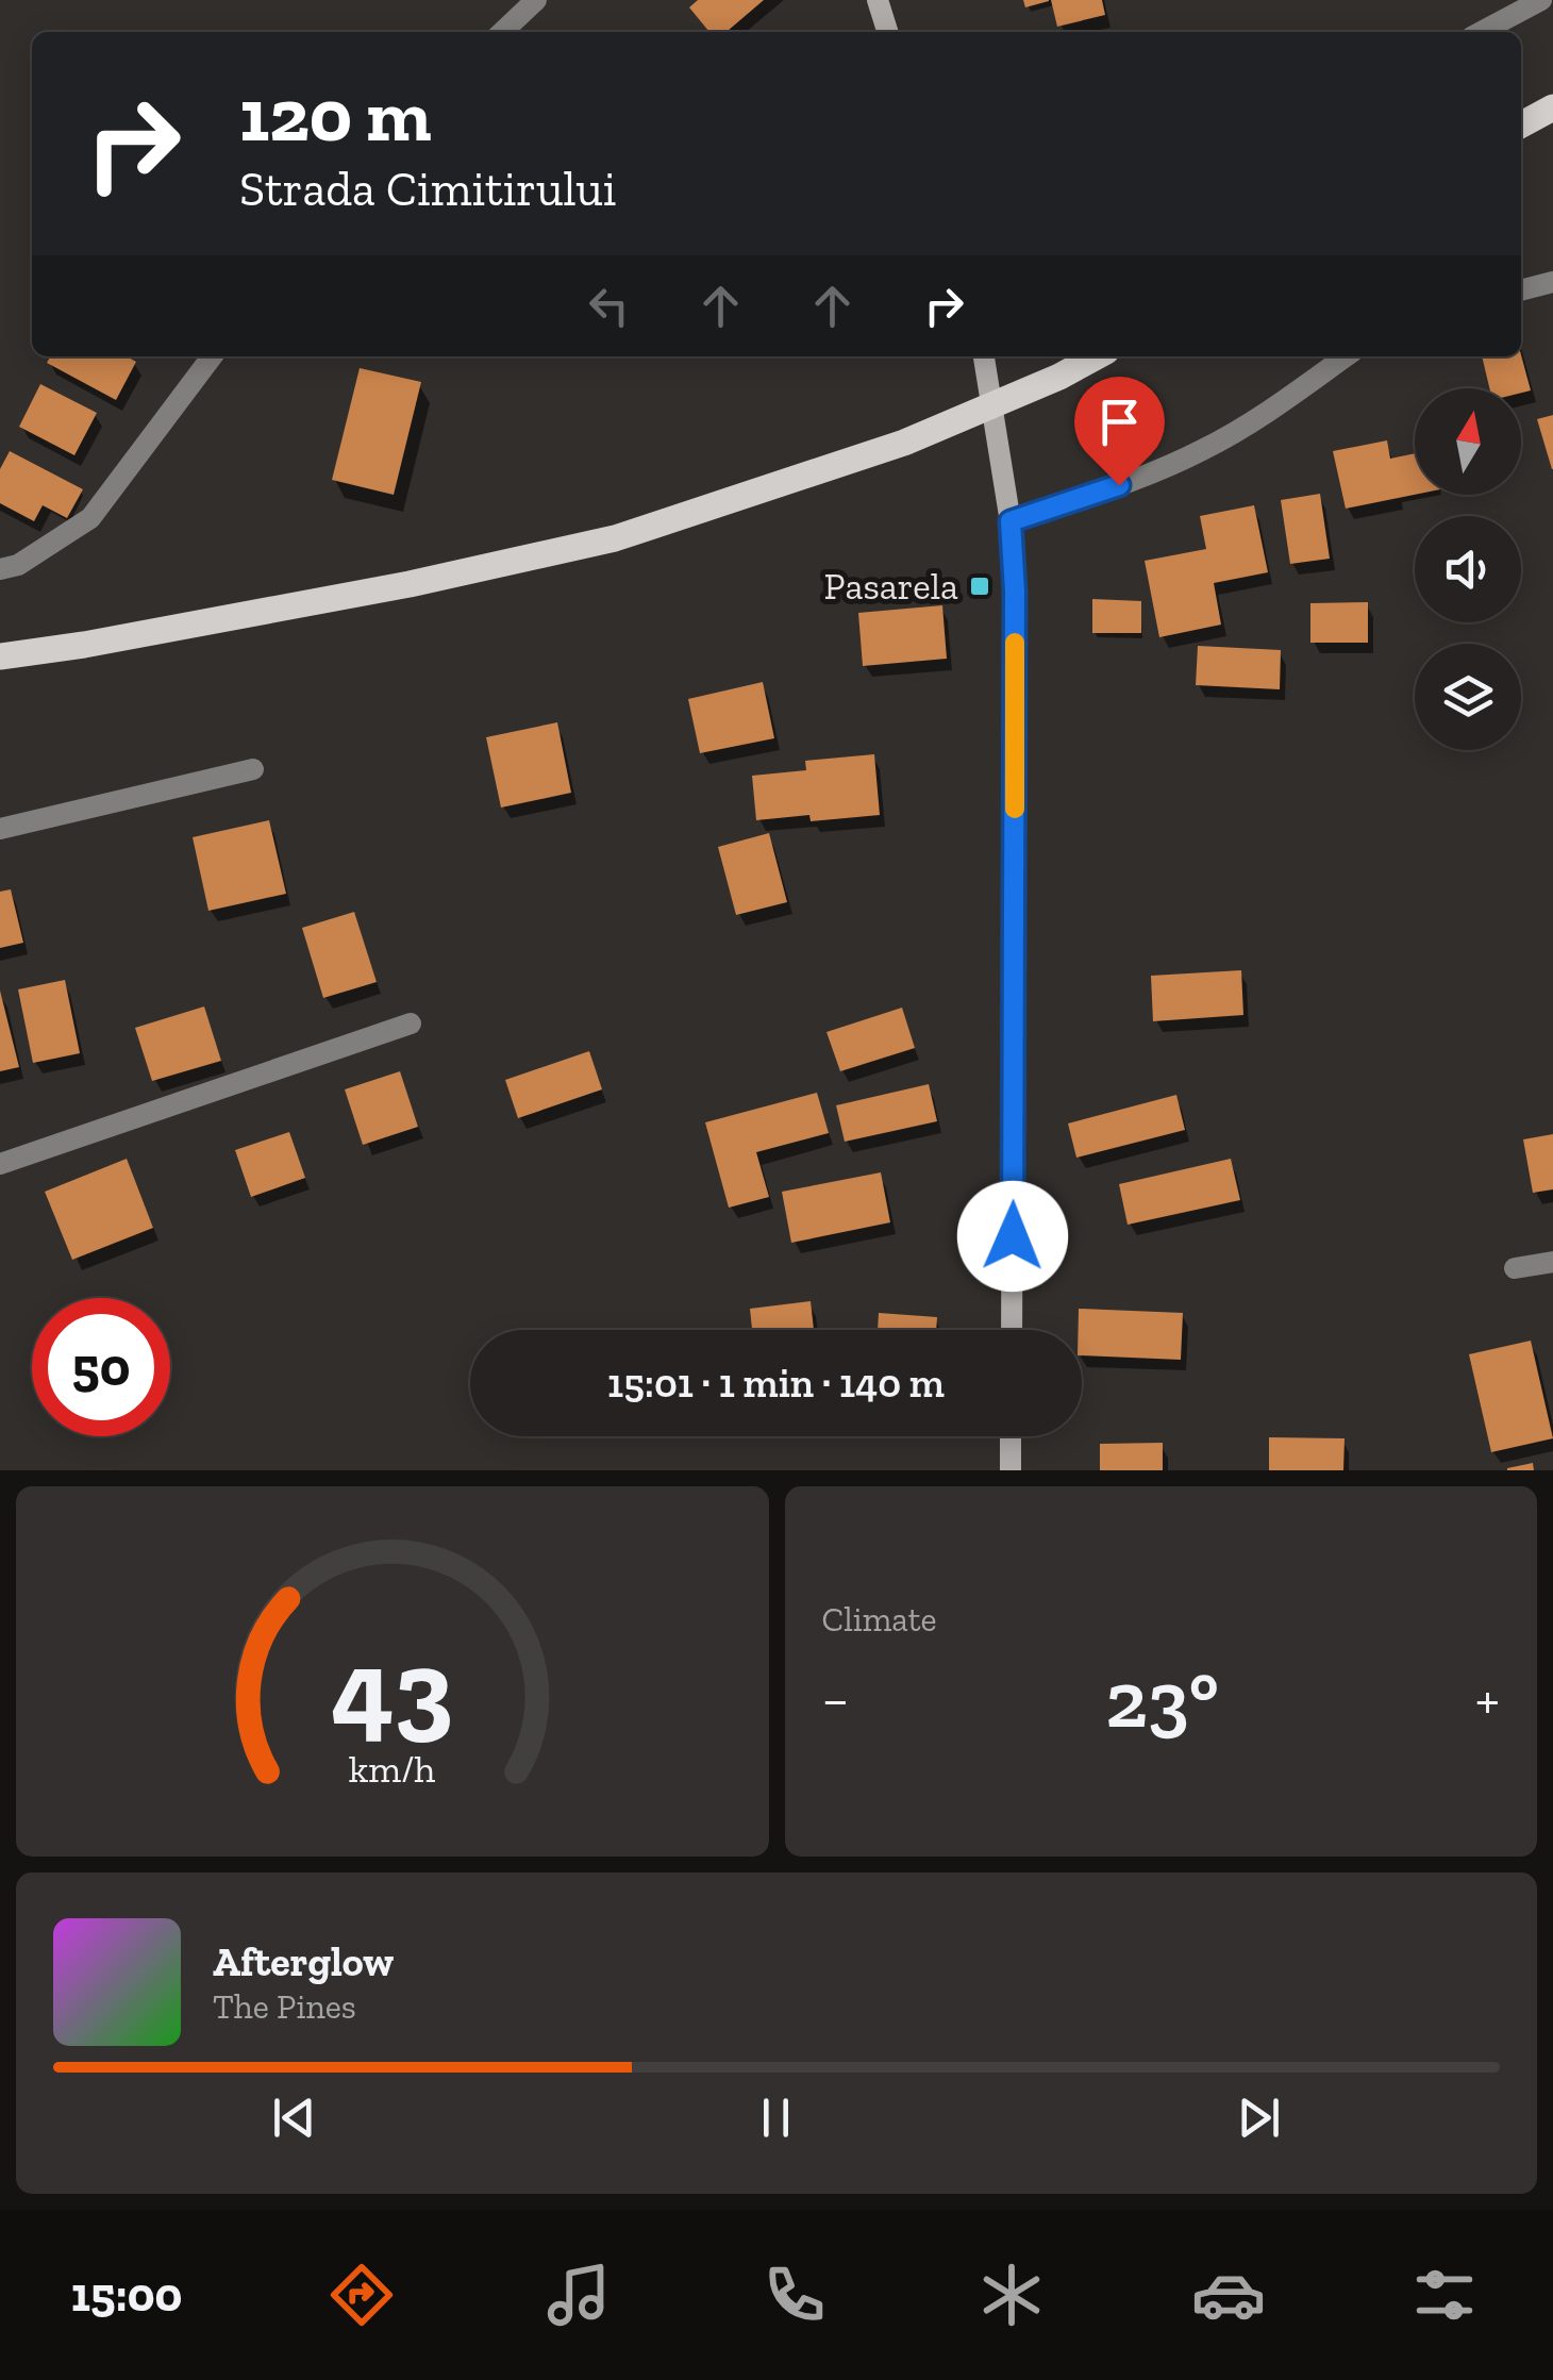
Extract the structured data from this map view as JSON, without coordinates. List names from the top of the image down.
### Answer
{
  "places": {
    "transit": ["Pasarela"]
  },
  "north": "top",
  "page": {
    "turn": ["120 m", "Strada Cimitirului"],
    "limit": "50",
    "trip": "15:01 · 1 min · 140 m",
    "tile": "Climate",
    "heat": ["−", "23°", "+"],
    "song": ["Afterglow", "The Pines"],
    "tabs": "15:00",
    "gauge": ["43", "km/h"]
  }
}
